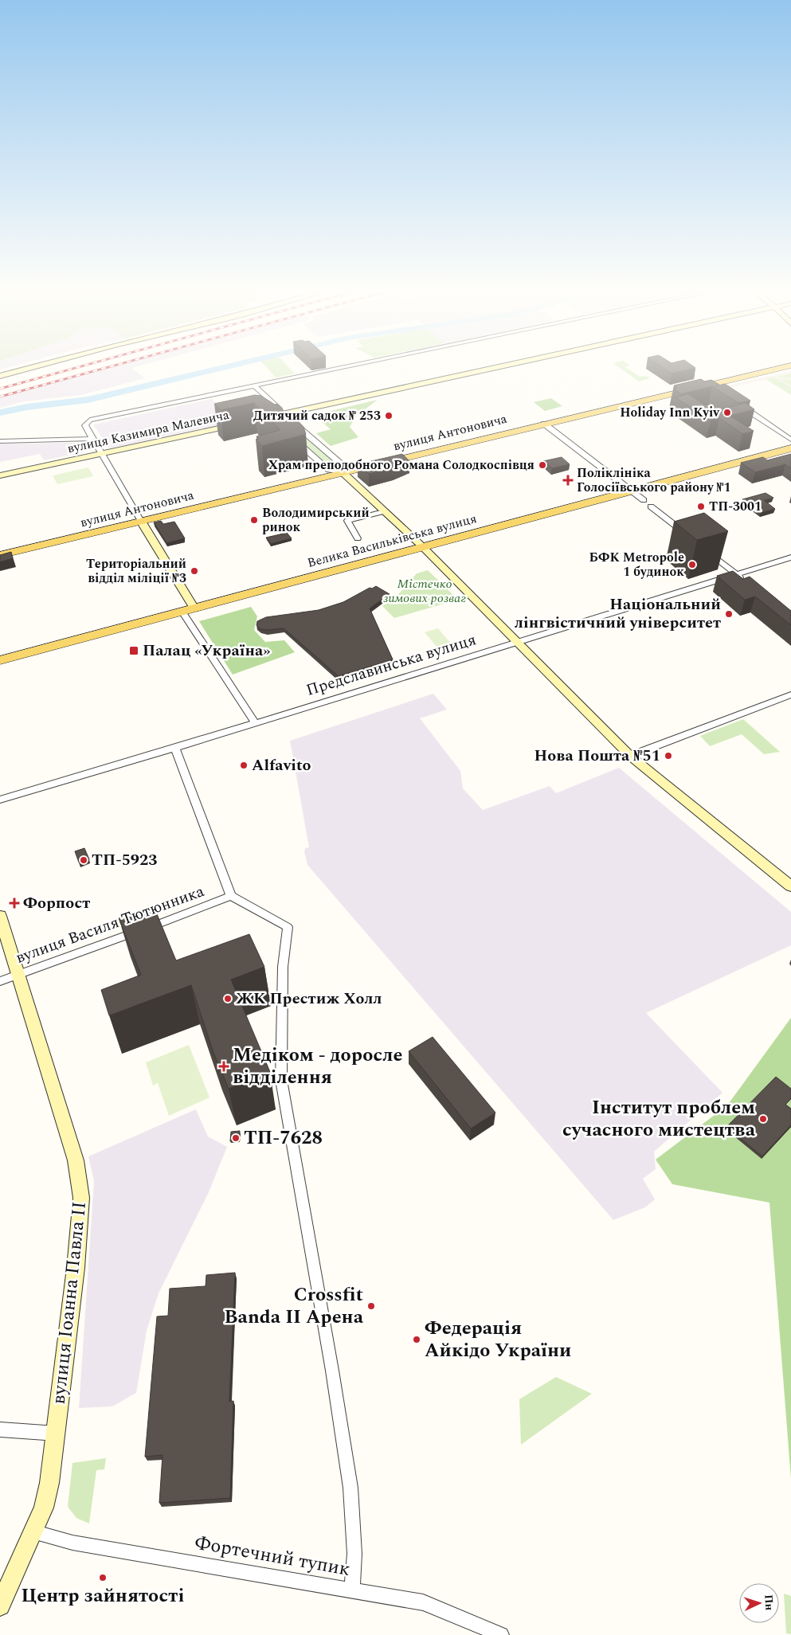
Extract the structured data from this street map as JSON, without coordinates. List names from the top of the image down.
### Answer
{
  "streets": {
    "main road": [
      "вулиця Казимира Малевича",
      "вулиця Антоновича",
      "Велика Васильківська вулиця",
      "вулиця Іоанна Павла II"
    ],
    "street": ["Предславинська вулиця", "вулиця Василя Тютюнника", "Фортечний тупик"]
  },
  "crossings": [
    ["вулиця Василя Тютюнника", "вулиця Іоанна Павла II"],
    ["вулиця Іоанна Павла II", "Фортечний тупик"]
  ],
  "parks": ["Містечко зимових розваг"],
  "places": {
    "other": [
      "Holiday Inn Kyiv",
      "Дитячий садок № 253",
      "Храм преподобного Романа Солодкоспівця",
      "ТП-3001",
      "Володимирський ринок",
      "БФК Metropole 1 будинок",
      "Територіальний відділ міліції №3",
      "Національний лінгвістичний університет",
      "Нова Пошта №51",
      "Alfavito",
      "ТП-5923",
      "ЖК Престиж Холл",
      "Інститут проблем сучасного мистецтва",
      "ТП-7628",
      "Crossfit Banda II Арена",
      "Федерація Айкідо України",
      "Центр зайнятості"
    ],
    "health": ["Поліклініка Голосіївського району №1", "Форпост", "Медіком - доросле відділення"],
    "transit": ["Палац «Україна»"]
  },
  "north": "right"
}
